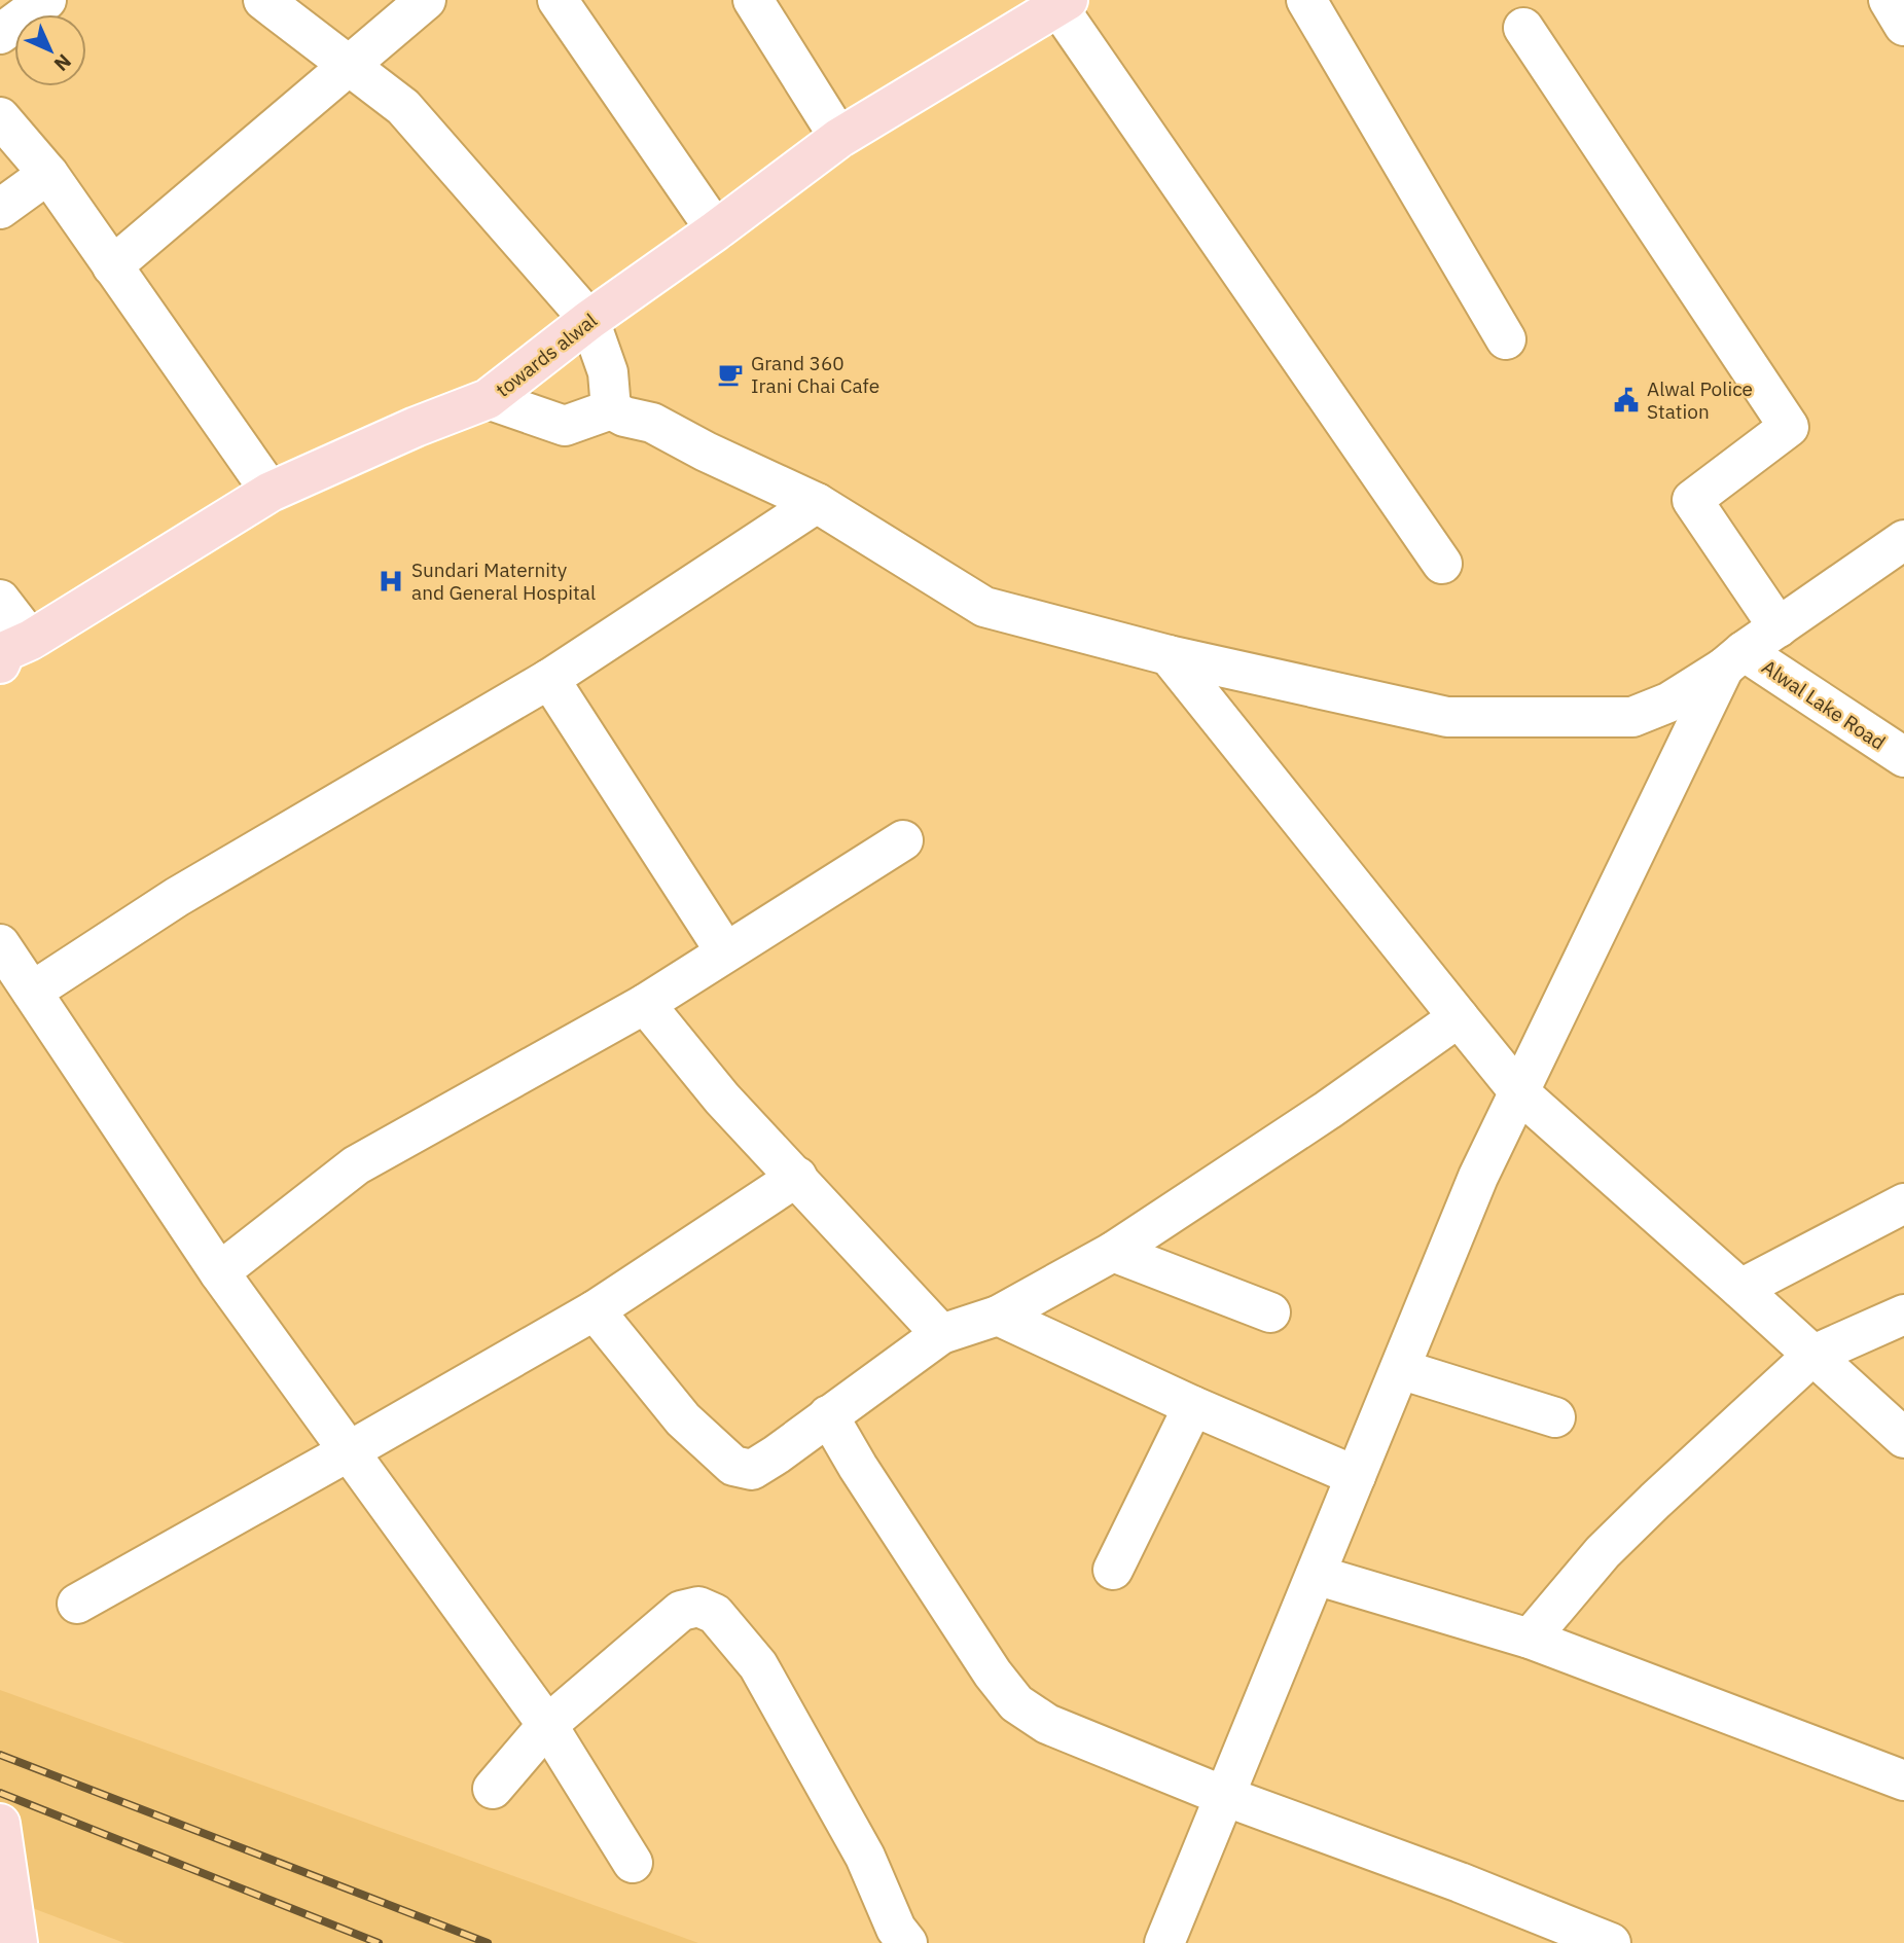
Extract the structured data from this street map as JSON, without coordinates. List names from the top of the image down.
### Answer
{
  "streets": {
    "main road": ["towards alwal"],
    "street": ["Alwal Lake Road"]
  },
  "places": {
    "cafe": ["Grand 360 Irani Chai Cafe"],
    "public building": ["Alwal Police Station"],
    "hospital": ["Sundari Maternity and General Hospital"]
  },
  "north": "bottom right"
}
